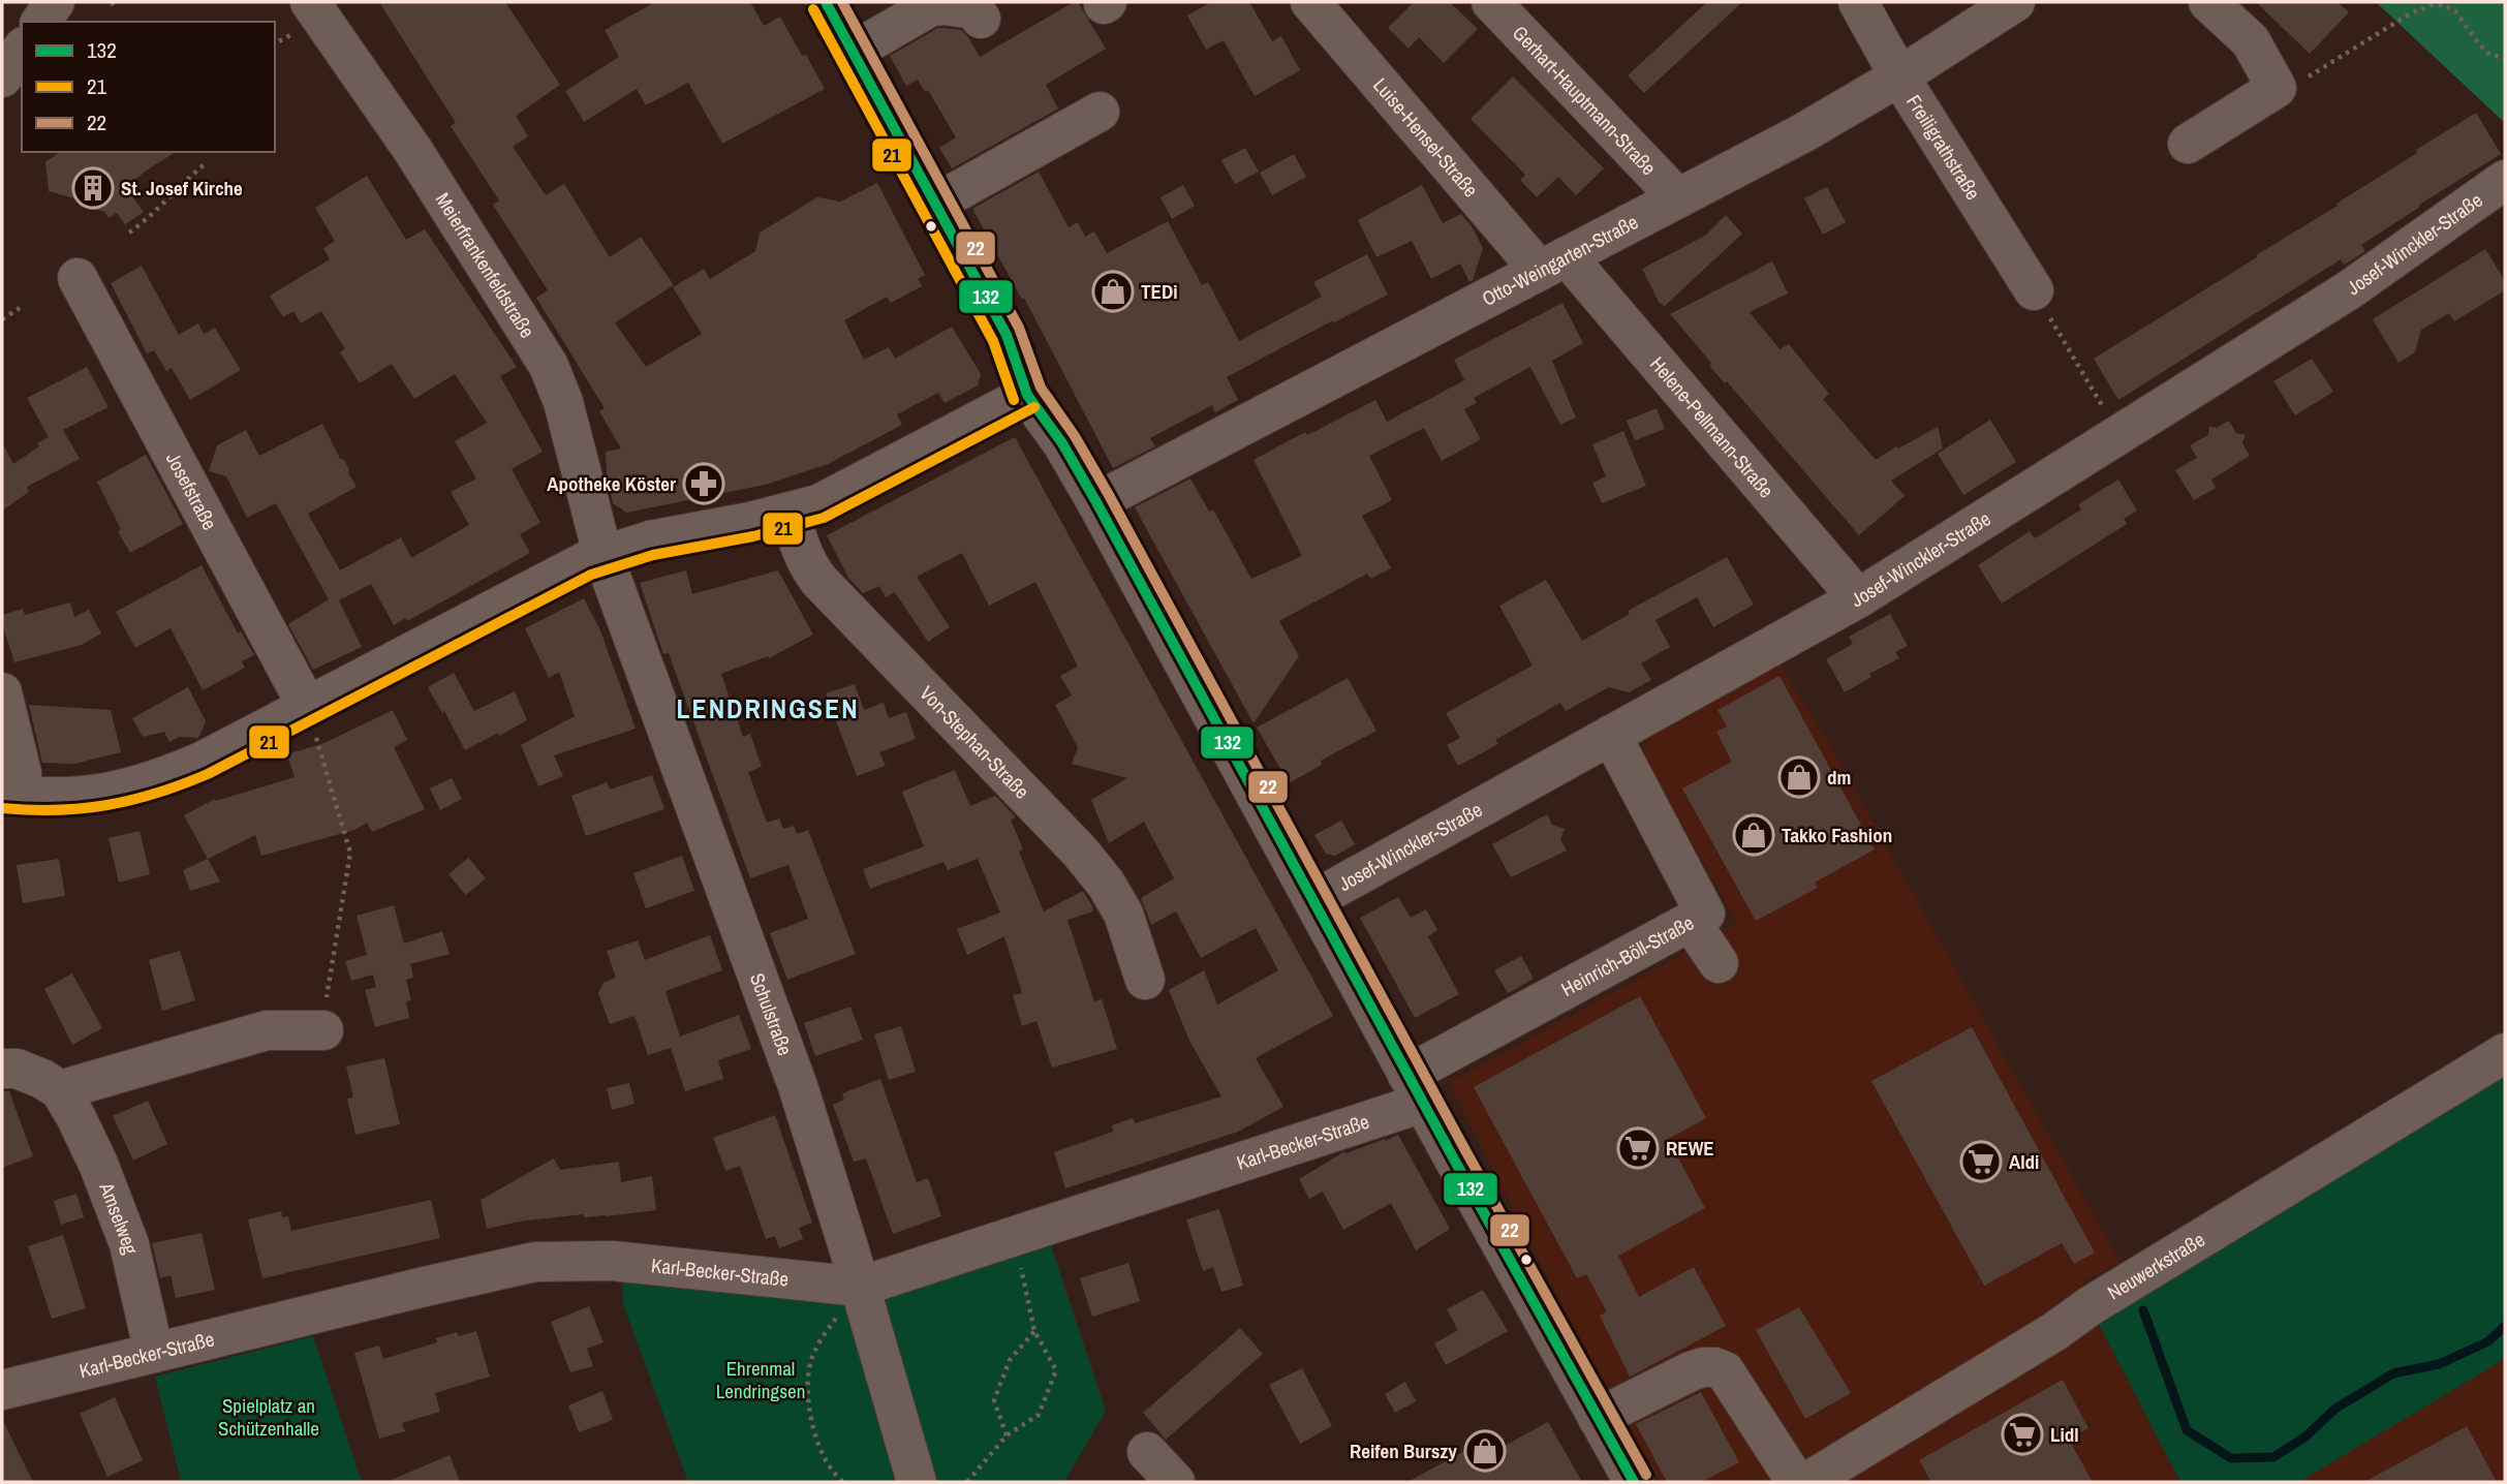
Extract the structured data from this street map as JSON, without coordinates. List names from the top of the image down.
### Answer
{
  "streets": {
    "street": [
      "Gerhart-Hauptmann-Straße",
      "Luise-Hensel-Straße",
      "Freiligrathstraße",
      "Josef-Winckler-Straße",
      "Otto-Weingarten-Straße",
      "Meierfrankenfeldstraße",
      "Helene-Pellmann-Straße",
      "Josefstraße",
      "Von-Stephan-Straße",
      "Heinrich-Böll-Straße",
      "Schulstraße",
      "Karl-Becker-Straße",
      "Amselweg",
      "Neuwerkstraße"
    ]
  },
  "crossings": [
    ["Gerhart-Hauptmann-Straße", "Otto-Weingarten-Straße"],
    ["Luise-Hensel-Straße", "Otto-Weingarten-Straße"],
    ["Luise-Hensel-Straße", "Helene-Pellmann-Straße"],
    ["Freiligrathstraße", "Otto-Weingarten-Straße"],
    ["Josef-Winckler-Straße", "Helene-Pellmann-Straße"],
    ["Josef-Winckler-Straße", "Heinrich-Böll-Straße"],
    ["Otto-Weingarten-Straße", "Helene-Pellmann-Straße"],
    ["Meierfrankenfeldstraße", "Schulstraße"],
    ["Heinrich-Böll-Straße", "Karl-Becker-Straße"],
    ["Schulstraße", "Karl-Becker-Straße"],
    ["Karl-Becker-Straße", "Amselweg"]
  ],
  "districts": ["LENDRINGSEN"],
  "parks": ["Ehrenmal Lendringsen", "Spielplatz an Schützenhalle"],
  "places": {
    "building": ["St. Josef Kirche"],
    "shop": [
      "TEDi",
      "dm",
      "Takko Fashion",
      "Reifen Burszy"
    ],
    "pharmacy": ["Apotheke Köster"],
    "supermarket": ["REWE", "Aldi", "Lidl"]
  },
  "lines": ["transit line 132", "transit line 22", "transit line 21"],
  "legend": ["132", "21", "22"]
}
